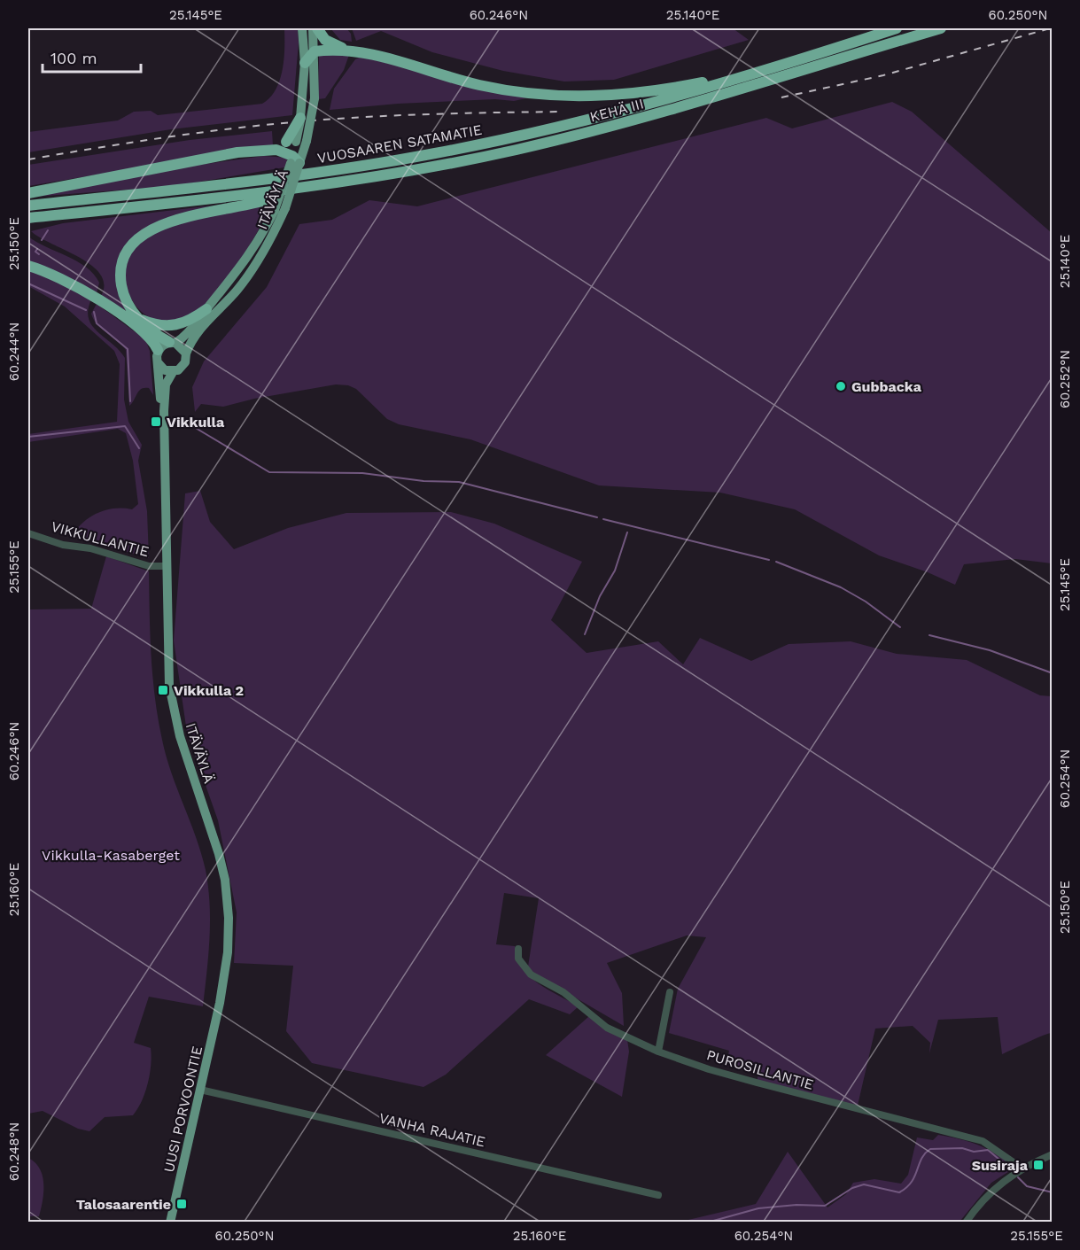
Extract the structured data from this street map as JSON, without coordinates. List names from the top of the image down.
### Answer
{
  "streets": {
    "highway": ["KEHÄ III", "VUOSAAREN SATAMATIE"],
    "main road": ["ITÄVÄYLÄ", "UUSI PORVOONTIE"],
    "street": ["VIKKULLANTIE", "PUROSILLANTIE", "VANHA RAJATIE"]
  },
  "crossings": [
    ["ITÄVÄYLÄ", "VIKKULLANTIE"],
    ["ITÄVÄYLÄ", "UUSI PORVOONTIE"],
    ["UUSI PORVOONTIE", "VANHA RAJATIE"]
  ],
  "parks": ["Vikkulla-Kasaberget"],
  "places": {
    "other": ["Gubbacka"],
    "transit": [
      "Vikkulla",
      "Vikkulla 2",
      "Susiraja",
      "Talosaarentie"
    ]
  },
  "scale_bar": "100 m",
  "coordinates": [
    "25.145°E",
    "60.246°N",
    "25.140°E",
    "60.250°N",
    "25.150°E",
    "60.244°N",
    "60.252°N",
    "25.155°E",
    "60.254°N",
    "25.160°E",
    "60.248°N"
  ]
}
